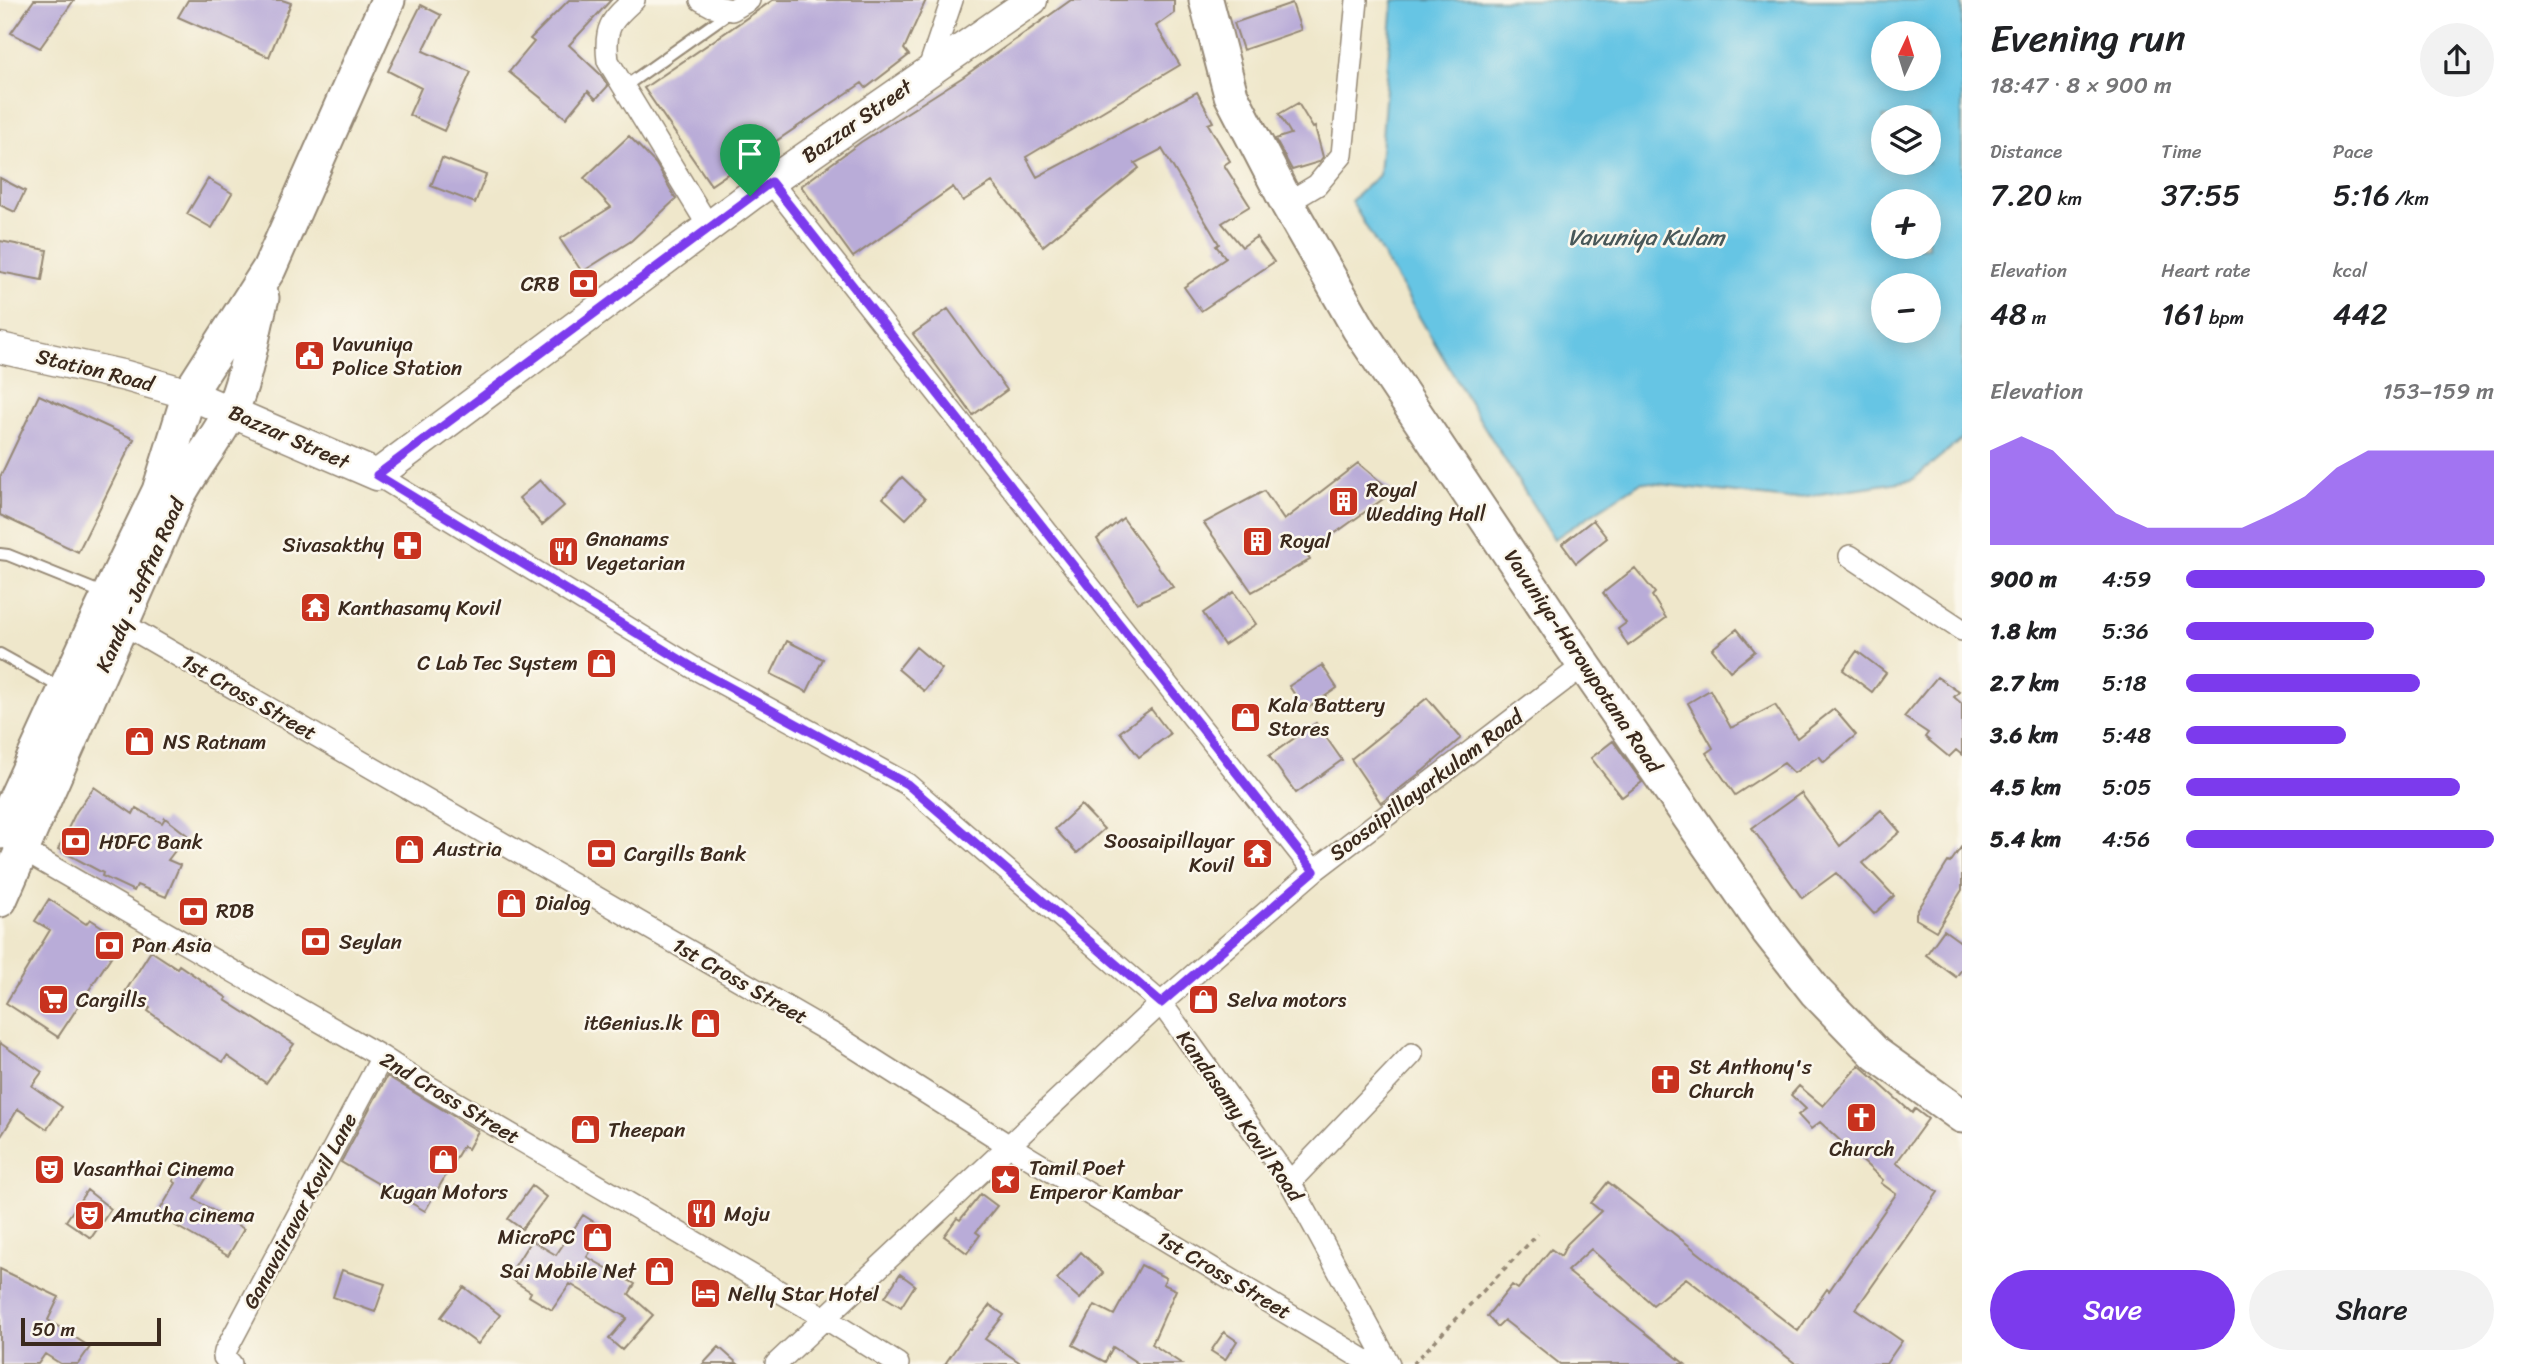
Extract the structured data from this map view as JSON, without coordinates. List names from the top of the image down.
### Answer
{
  "streets": {
    "highway": ["Kandy - Jaffna Road", "Vavuniya-Horowpotana Road"],
    "main road": ["Bazzar Street", "Station Road"],
    "street": [
      "1st Cross Street",
      "Soosaipillayarkulam Road",
      "2nd Cross Street",
      "Kandasamy Kovil Road",
      "Ganavairavar Kovil Lane"
    ]
  },
  "crossings": [
    ["Bazzar Street", "Station Road"],
    ["Bazzar Street", "Kandy - Jaffna Road"],
    ["Bazzar Street", "Kandasamy Kovil Road"],
    ["Station Road", "Kandy - Jaffna Road"],
    ["Kandy - Jaffna Road", "1st Cross Street"],
    ["Kandy - Jaffna Road", "2nd Cross Street"],
    ["Vavuniya-Horowpotana Road", "Soosaipillayarkulam Road"],
    ["1st Cross Street", "Soosaipillayarkulam Road"],
    ["Soosaipillayarkulam Road", "2nd Cross Street"],
    ["Soosaipillayarkulam Road", "Kandasamy Kovil Road"],
    ["2nd Cross Street", "Ganavairavar Kovil Lane"]
  ],
  "water": ["Vavuniya Kulam"],
  "places": {
    "bank": [
      "CRB",
      "HDFC Bank",
      "Cargills Bank",
      "RDB",
      "Seylan",
      "Pan Asia"
    ],
    "public building": ["Vavuniya Police Station"],
    "building": ["Royal Wedding Hall", "Royal"],
    "pharmacy": ["Sivasakthy"],
    "restaurant": ["Gnanams Vegetarian", "Moju"],
    "temple": ["Kanthasamy Kovil", "Soosaipillayar Kovil"],
    "shop": [
      "C Lab Tec System",
      "Kala Battery Stores",
      "NS Ratnam",
      "Austria",
      "Dialog",
      "Selva motors",
      "itGenius.lk",
      "Theepan",
      "Kugan Motors",
      "MicroPC",
      "Sai Mobile Net"
    ],
    "supermarket": ["Cargills"],
    "church": ["St Anthony's Church", "Church"],
    "theatre": ["Vasanthai Cinema", "Amutha cinema"],
    "place": ["Tamil Poet Emperor Kambar"],
    "hotel": ["Nelly Star Hotel"]
  },
  "scale_bar": "50 m",
  "north": "top",
  "page": {
    "heading": ["Evening run", "18:47 · 8 × 900 m"],
    "map_buttons": ["+", "−"],
    "stats": [
      ["Distance", "7.20 km"],
      ["Time", "37:55"],
      ["Pace", "5:16 /km"],
      ["Elevation", "48 m"],
      ["Heart rate", "161 bpm"],
      ["kcal", "442"]
    ],
    "chart": ["Elevation", "153–159 m"],
    "list": [
      {
        "name": "900 m",
        "note": "4:59"
      },
      {
        "name": "1.8 km",
        "note": "5:36"
      },
      {
        "name": "2.7 km",
        "note": "5:18"
      },
      {
        "name": "3.6 km",
        "note": "5:48"
      },
      {
        "name": "4.5 km",
        "note": "5:05"
      },
      {
        "name": "5.4 km",
        "note": "4:56"
      }
    ],
    "buttons": ["Save", "Share"],
    "scale": "50 m"
  }
}
